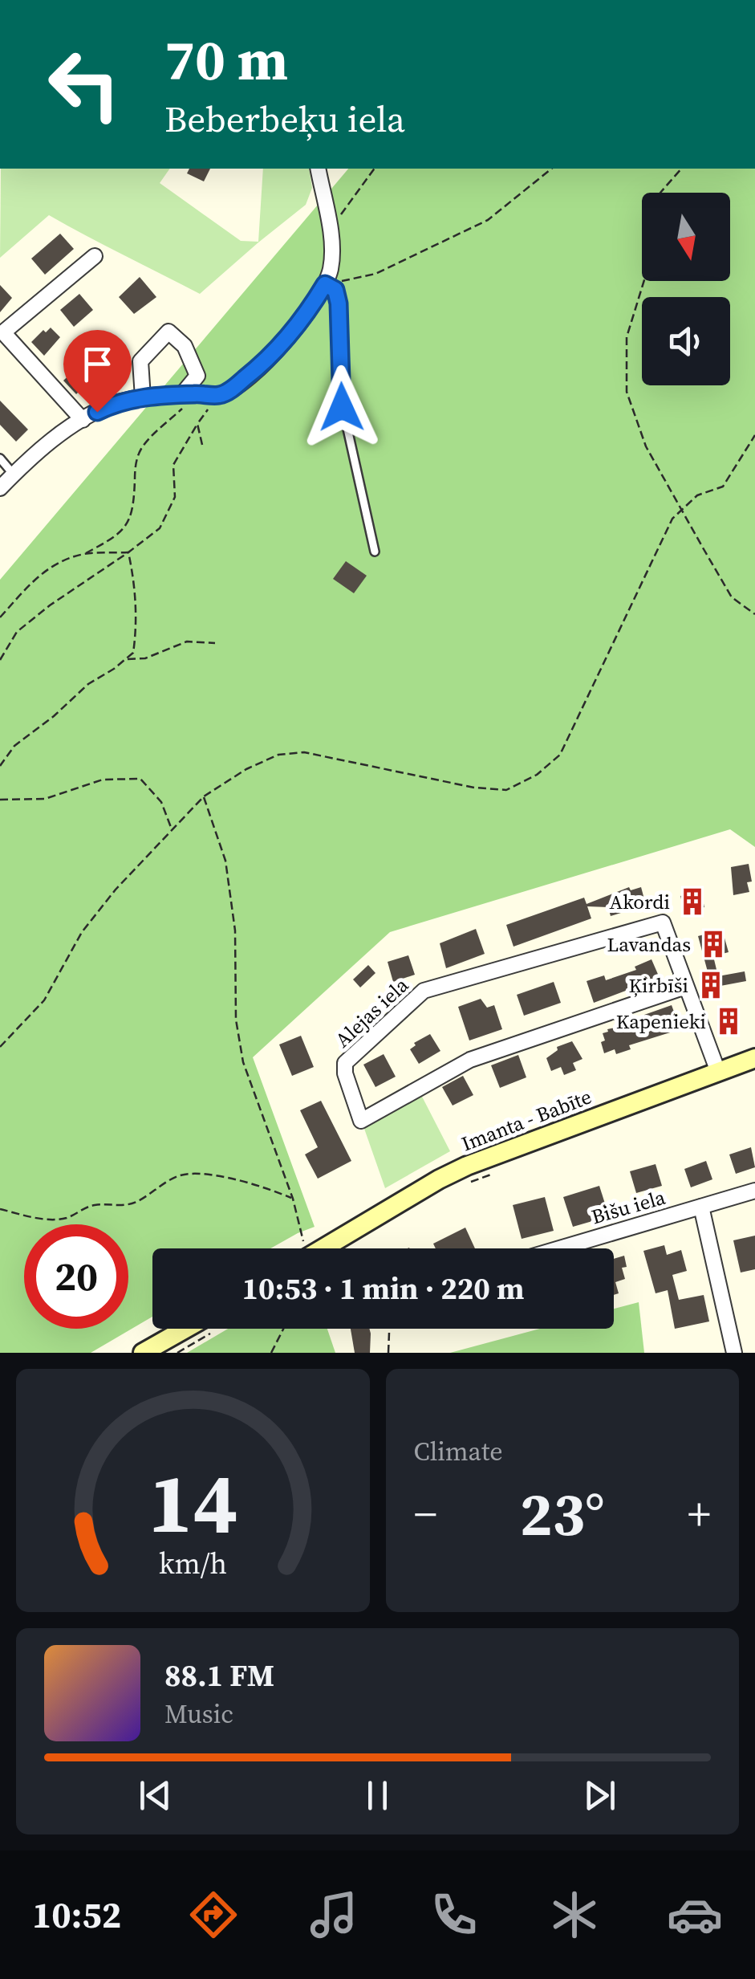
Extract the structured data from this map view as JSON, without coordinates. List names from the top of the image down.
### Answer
{
  "streets": {
    "main road": ["Imanta - Babīte"],
    "street": ["Alejas iela", "Bišu iela"]
  },
  "places": {
    "building": [
      "Akordi",
      "Lavandas",
      "Ķirbīši",
      "Kapenieki"
    ]
  },
  "north": "bottom",
  "page": {
    "turn": ["70 m", "Beberbeķu iela"],
    "limit": "20",
    "trip": "10:53 · 1 min · 220 m",
    "tile": "Climate",
    "heat": ["−", "23°", "+"],
    "song": ["88.1 FM", "Music"],
    "tabs": "10:52",
    "gauge": ["14", "km/h"]
  }
}
